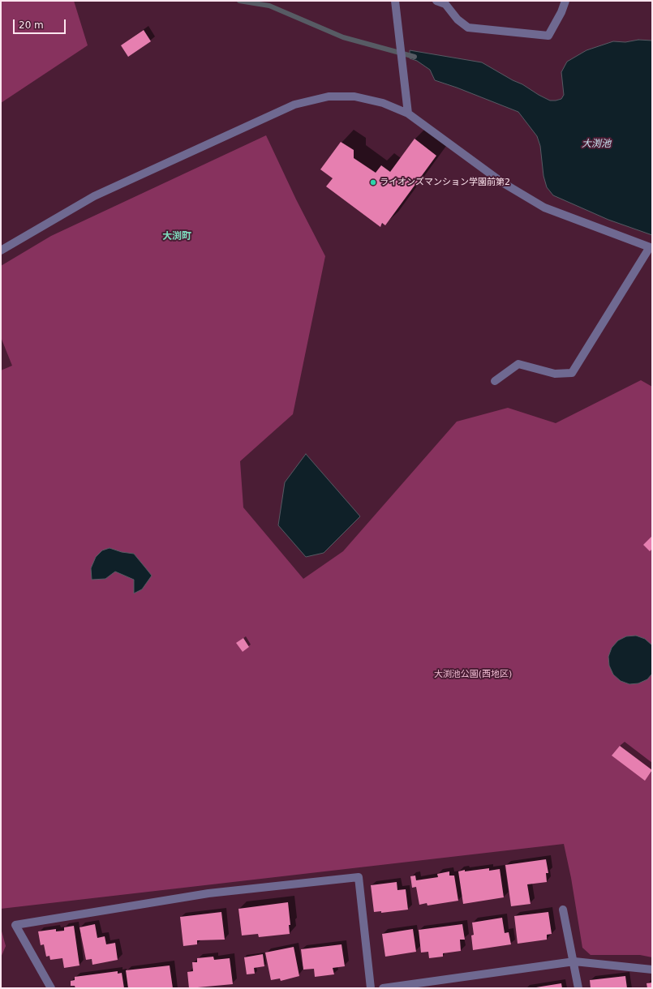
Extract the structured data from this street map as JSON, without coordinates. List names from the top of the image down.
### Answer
{
  "districts": ["大渕町"],
  "water": ["大渕池"],
  "parks": ["大渕池公園(西地区)"],
  "places": ["ライオンズマンション学園前第2"],
  "scale_bar": "20 m"
}
